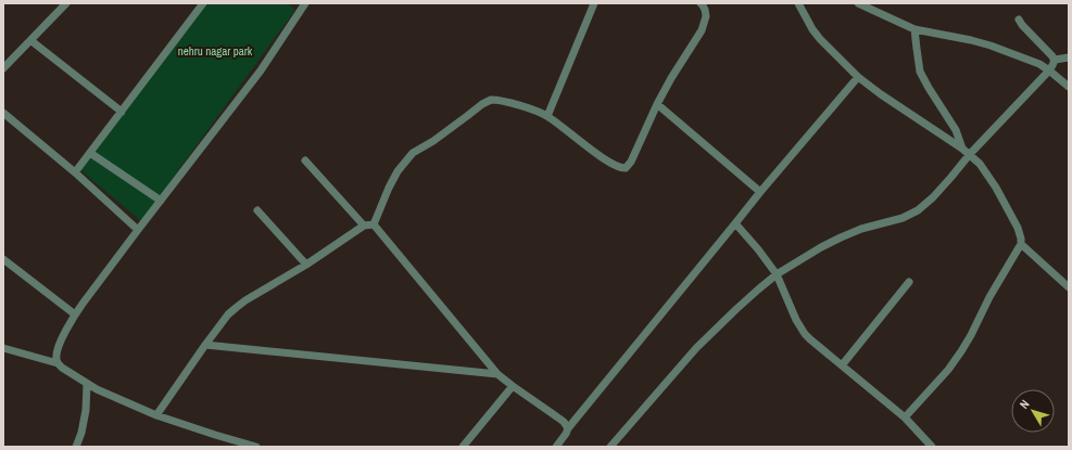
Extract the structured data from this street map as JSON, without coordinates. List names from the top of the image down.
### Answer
{
  "parks": ["nehru nagar park"],
  "north": "top left"
}
